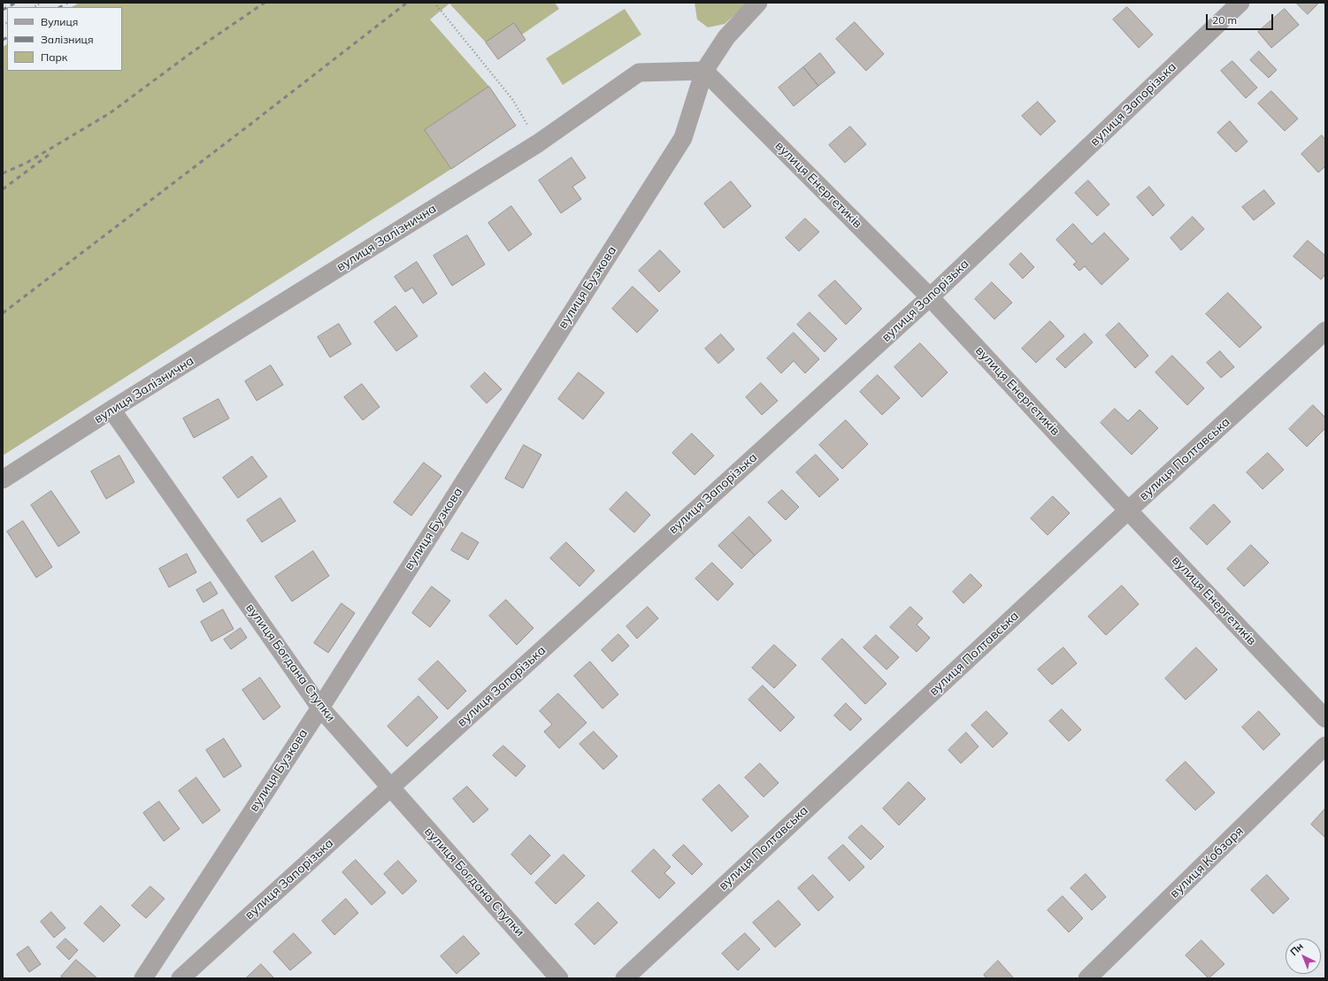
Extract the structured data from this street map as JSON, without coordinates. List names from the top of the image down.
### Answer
{
  "streets": {
    "street": [
      "вулиця Запорізька",
      "вулиця Енергетиків",
      "вулиця Залізнична",
      "вулиця Бузкова",
      "вулиця Полтавська",
      "вулиця Богдана Ступки",
      "вулиця Кобзаря"
    ]
  },
  "crossings": [
    ["вулиця Запорізька", "вулиця Енергетиків"],
    ["вулиця Запорізька", "вулиця Богдана Ступки"],
    ["вулиця Енергетиків", "вулиця Залізнична"],
    ["вулиця Енергетиків", "вулиця Бузкова"],
    ["вулиця Енергетиків", "вулиця Полтавська"],
    ["вулиця Залізнична", "вулиця Бузкова"],
    ["вулиця Залізнична", "вулиця Богдана Ступки"],
    ["вулиця Бузкова", "вулиця Богдана Ступки"]
  ],
  "legend": ["Вулиця", "Залізниця", "Парк"],
  "scale_bar": "20 m",
  "north": "top left"
}
